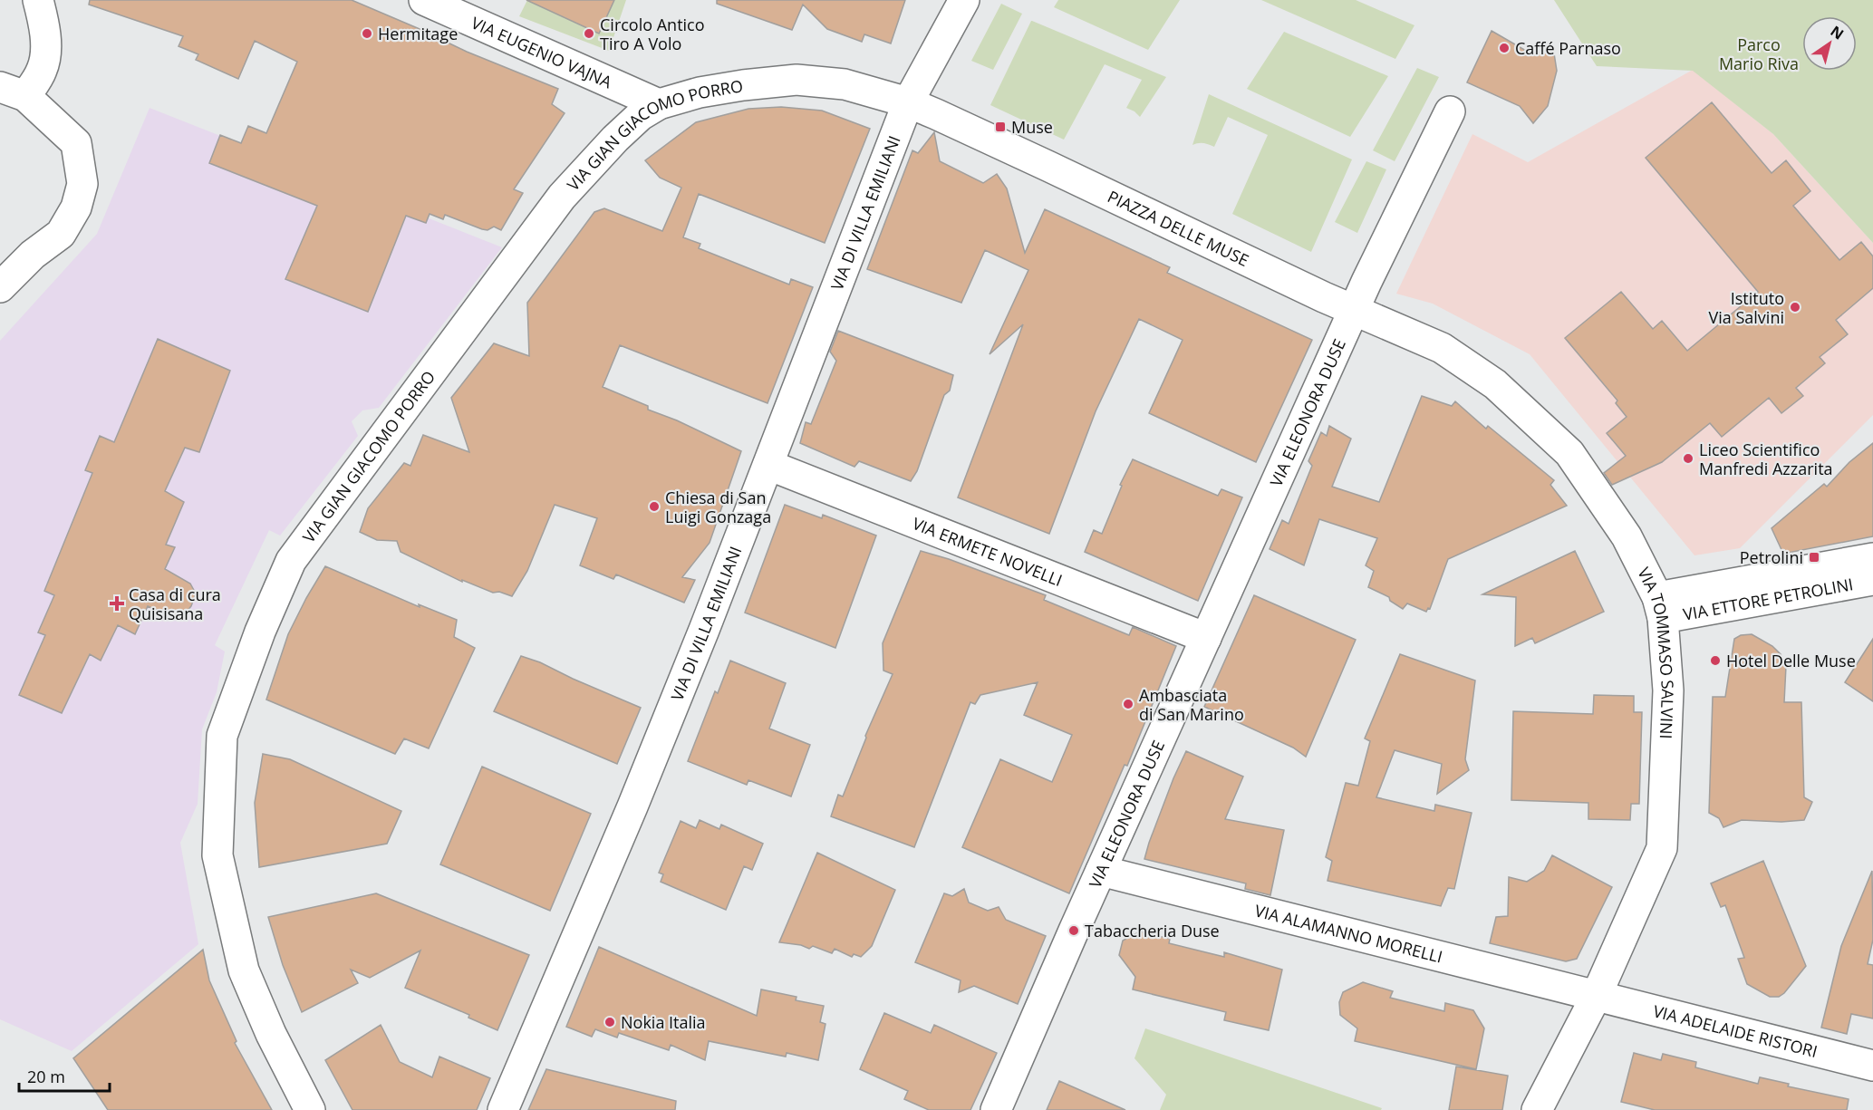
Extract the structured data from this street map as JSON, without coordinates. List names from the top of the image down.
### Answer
{
  "streets": {
    "street": [
      "VIA EUGENIO VAJNA",
      "VIA GIAN GIACOMO PORRO",
      "VIA DI VILLA EMILIANI",
      "PIAZZA DELLE MUSE",
      "VIA ELEONORA DUSE",
      "VIA ERMETE NOVELLI",
      "VIA ETTORE PETROLINI",
      "VIA TOMMASO SALVINI",
      "VIA ALAMANNO MORELLI",
      "VIA ADELAIDE RISTORI"
    ]
  },
  "crossings": [
    ["VIA EUGENIO VAJNA", "VIA GIAN GIACOMO PORRO"],
    ["VIA GIAN GIACOMO PORRO", "VIA DI VILLA EMILIANI"],
    ["VIA GIAN GIACOMO PORRO", "PIAZZA DELLE MUSE"],
    ["VIA DI VILLA EMILIANI", "PIAZZA DELLE MUSE"],
    ["VIA DI VILLA EMILIANI", "VIA ERMETE NOVELLI"],
    ["PIAZZA DELLE MUSE", "VIA ELEONORA DUSE"],
    ["PIAZZA DELLE MUSE", "VIA TOMMASO SALVINI"],
    ["VIA ELEONORA DUSE", "VIA ERMETE NOVELLI"],
    ["VIA ELEONORA DUSE", "VIA TOMMASO SALVINI"],
    ["VIA ELEONORA DUSE", "VIA ALAMANNO MORELLI"],
    ["VIA ETTORE PETROLINI", "VIA TOMMASO SALVINI"],
    ["VIA TOMMASO SALVINI", "VIA ALAMANNO MORELLI"],
    ["VIA TOMMASO SALVINI", "VIA ADELAIDE RISTORI"],
    ["VIA ALAMANNO MORELLI", "VIA ADELAIDE RISTORI"]
  ],
  "parks": ["Parco Mario Riva"],
  "places": {
    "other": [
      "Hermitage",
      "Circolo Antico Tiro A Volo",
      "Caffé Parnaso",
      "Istituto Via Salvini",
      "Liceo Scientifico Manfredi Azzarita",
      "Chiesa di San Luigi Gonzaga",
      "Hotel Delle Muse",
      "Ambasciata di San Marino",
      "Tabaccheria Duse",
      "Nokia Italia"
    ],
    "transit": ["Muse", "Petrolini"],
    "health": ["Casa di cura Quisisana"]
  },
  "scale_bar": "20 m",
  "north": "top right"
}
